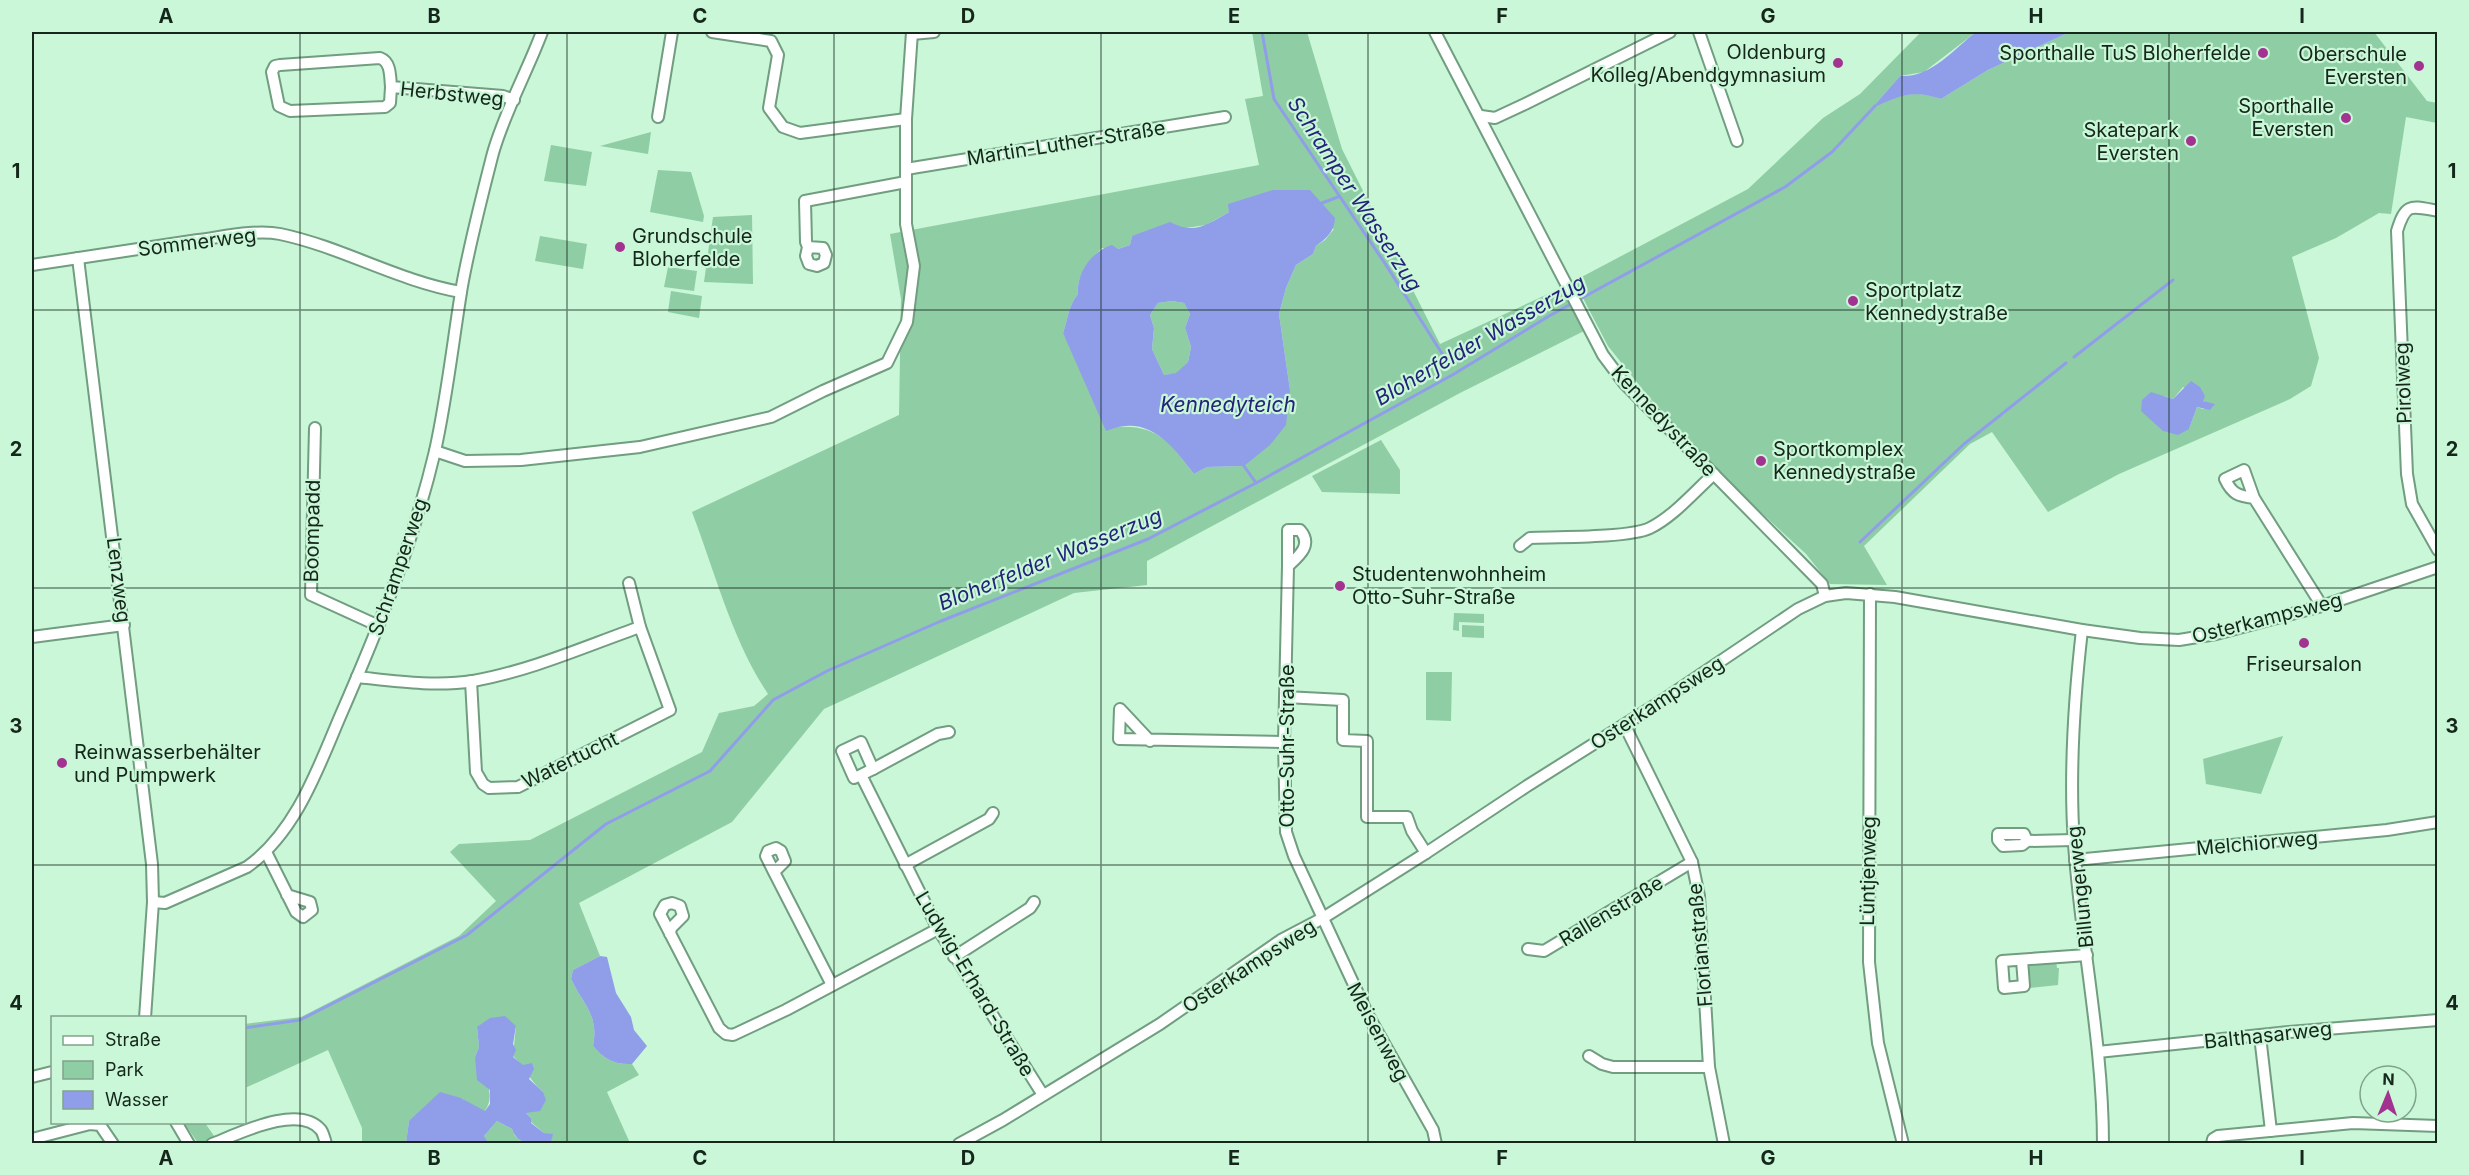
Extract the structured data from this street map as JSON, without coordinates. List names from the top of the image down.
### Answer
{
  "streets": {
    "street": [
      "Herbstweg",
      "Martin-Luther-Straße",
      "Sommerweg",
      "Pirolweg",
      "Kennedystraße",
      "Boompadd",
      "Schramperweg",
      "Lenzweg",
      "Osterkampsweg",
      "Otto-Suhr-Straße",
      "Watertucht",
      "Melchiorweg",
      "Lüntjenweg",
      "Billungerweg",
      "Rallenstraße",
      "Florianstraße",
      "Ludwig-Erhard-Straße",
      "Meisenweg",
      "Balthasarweg"
    ]
  },
  "crossings": [
    ["Herbstweg", "Schramperweg"],
    ["Sommerweg", "Schramperweg"],
    ["Sommerweg", "Lenzweg"],
    ["Kennedystraße", "Osterkampsweg"],
    ["Boompadd", "Schramperweg"],
    ["Schramperweg", "Lenzweg"],
    ["Osterkampsweg", "Otto-Suhr-Straße"],
    ["Osterkampsweg", "Lüntjenweg"],
    ["Osterkampsweg", "Billungerweg"],
    ["Osterkampsweg", "Florianstraße"],
    ["Osterkampsweg", "Ludwig-Erhard-Straße"],
    ["Osterkampsweg", "Meisenweg"],
    ["Otto-Suhr-Straße", "Meisenweg"],
    ["Melchiorweg", "Billungerweg"],
    ["Billungerweg", "Balthasarweg"],
    ["Rallenstraße", "Florianstraße"]
  ],
  "water": ["Schramper Wasserzug", "Bloherfelder Wasserzug", "Kennedyteich"],
  "places": [
    "Sporthalle TuS Bloherfelde",
    "Oldenburg Kolleg/Abendgymnasium",
    "Oberschule Eversten",
    "Sporthalle Eversten",
    "Skatepark Eversten",
    "Grundschule Bloherfelde",
    "Sportplatz Kennedystraße",
    "Sportkomplex Kennedystraße",
    "Studentenwohnheim Otto-Suhr-Straße",
    "Friseursalon",
    "Reinwasserbehälter und Pumpwerk"
  ],
  "legend": ["Straße", "Park", "Wasser"],
  "north": "top",
  "grid": {
    "columns": [
      "A",
      "B",
      "C",
      "D",
      "E",
      "F",
      "G",
      "H",
      "I"
    ],
    "rows": [
      "1",
      "2",
      "3",
      "4"
    ]
  }
}
